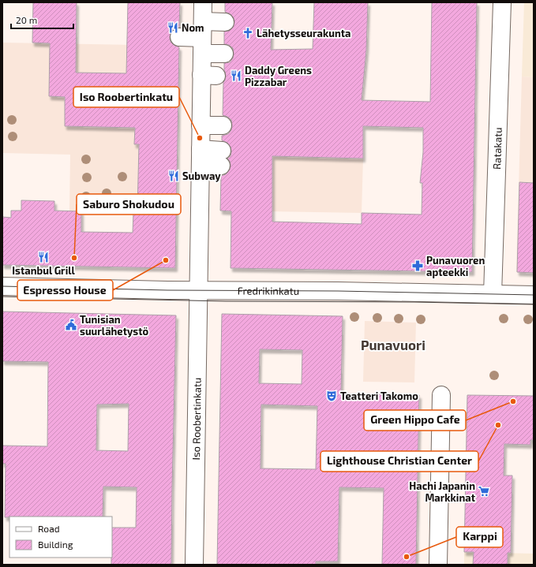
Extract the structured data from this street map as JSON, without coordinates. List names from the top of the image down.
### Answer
{
  "streets": {
    "street": ["Ratakatu", "Fredrikinkatu", "Iso Roobertinkatu"]
  },
  "crossings": [
    ["Ratakatu", "Fredrikinkatu"],
    ["Fredrikinkatu", "Iso Roobertinkatu"]
  ],
  "districts": ["Punavuori"],
  "places": {
    "restaurant": [
      "Nom",
      "Daddy Greens Pizzabar",
      "Subway",
      "Istanbul Grill"
    ],
    "church": ["Lähetysseurakunta"],
    "other": [
      "Iso Roobertinkatu",
      "Saburo Shokudou",
      "Espresso House",
      "Green Hippo Cafe",
      "Lighthouse Christian Center",
      "Karppi"
    ],
    "pharmacy": ["Punavuoren apteekki"],
    "public building": ["Tunisian suurlähetystö"],
    "theatre": ["Teatteri Takomo"],
    "supermarket": ["Hachi Japanin Markkinat"]
  },
  "legend": ["Road", "Building"],
  "scale_bar": "20 m"
}
